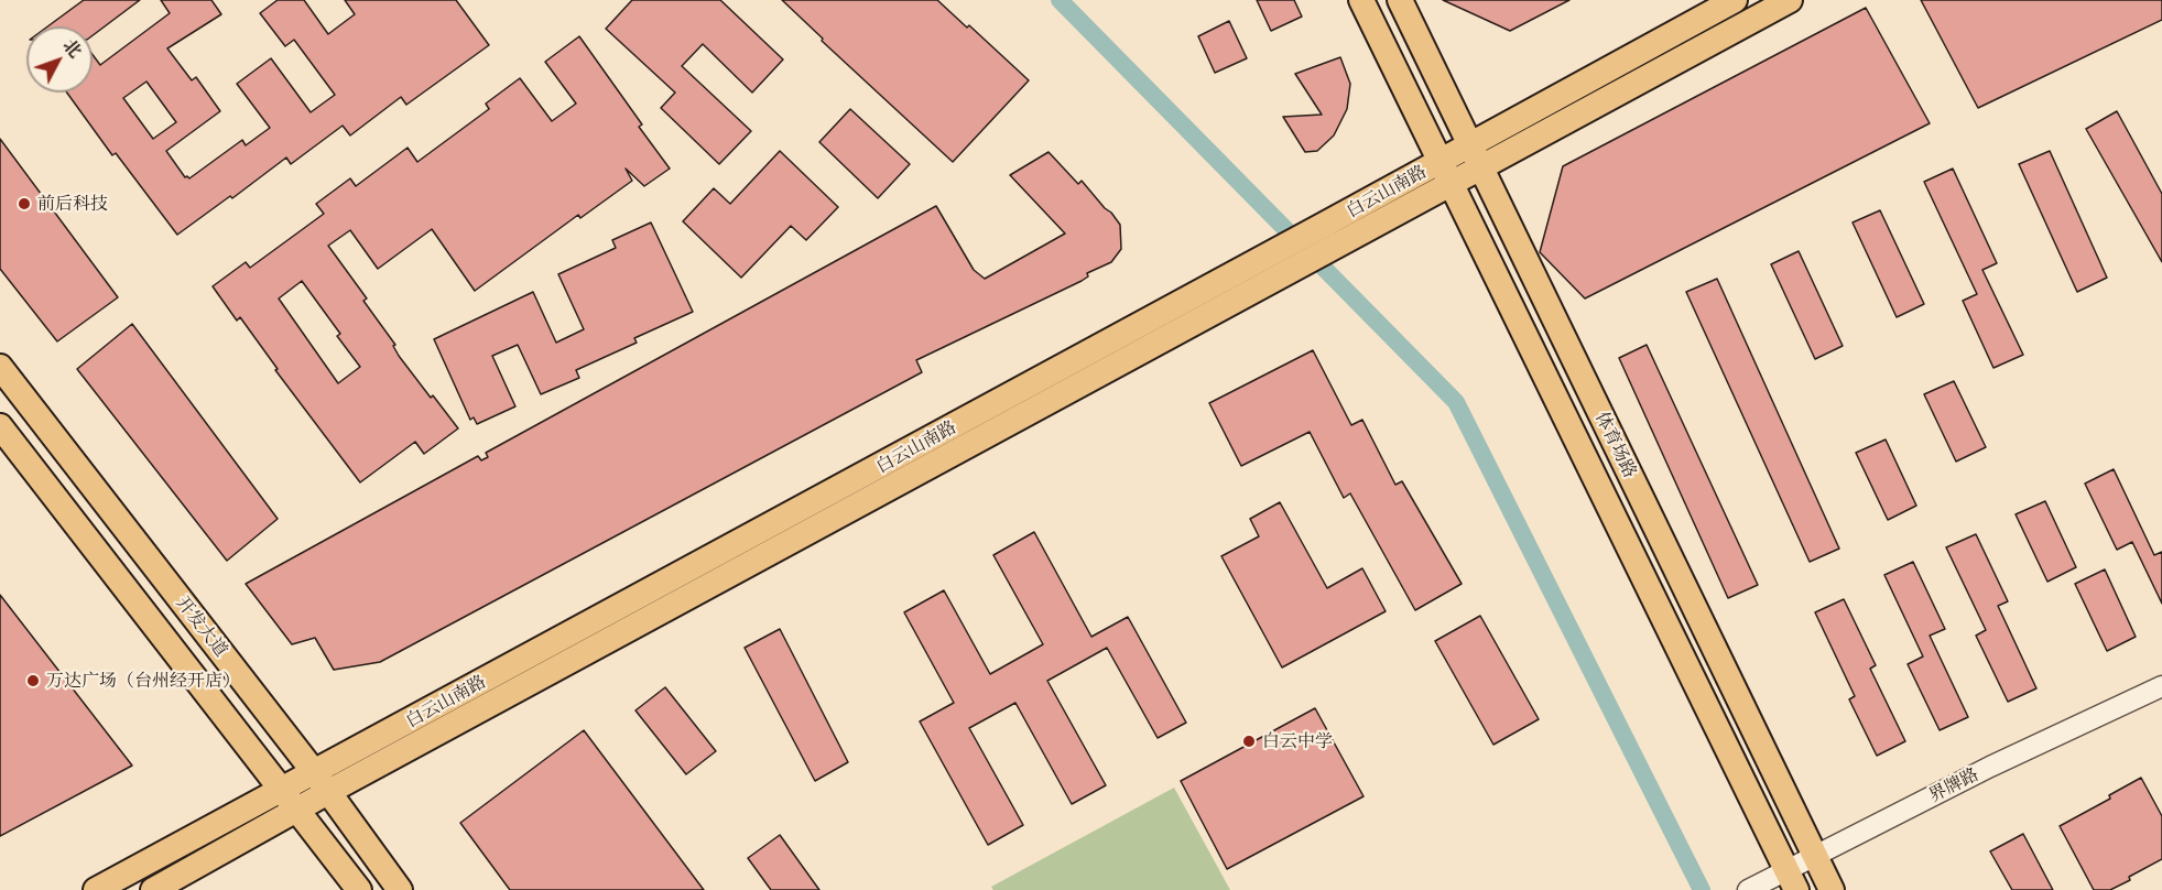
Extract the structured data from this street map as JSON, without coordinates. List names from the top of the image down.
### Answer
{
  "streets": {
    "main road": ["白云山南路", "体育场路", "开发大道"],
    "street": ["界牌路"]
  },
  "crossings": [
    ["白云山南路", "体育场路"],
    ["白云山南路", "开发大道"],
    ["体育场路", "界牌路"]
  ],
  "places": ["前后科技", "万达广场（台州经开店）", "白云中学"],
  "north": "top right"
}
